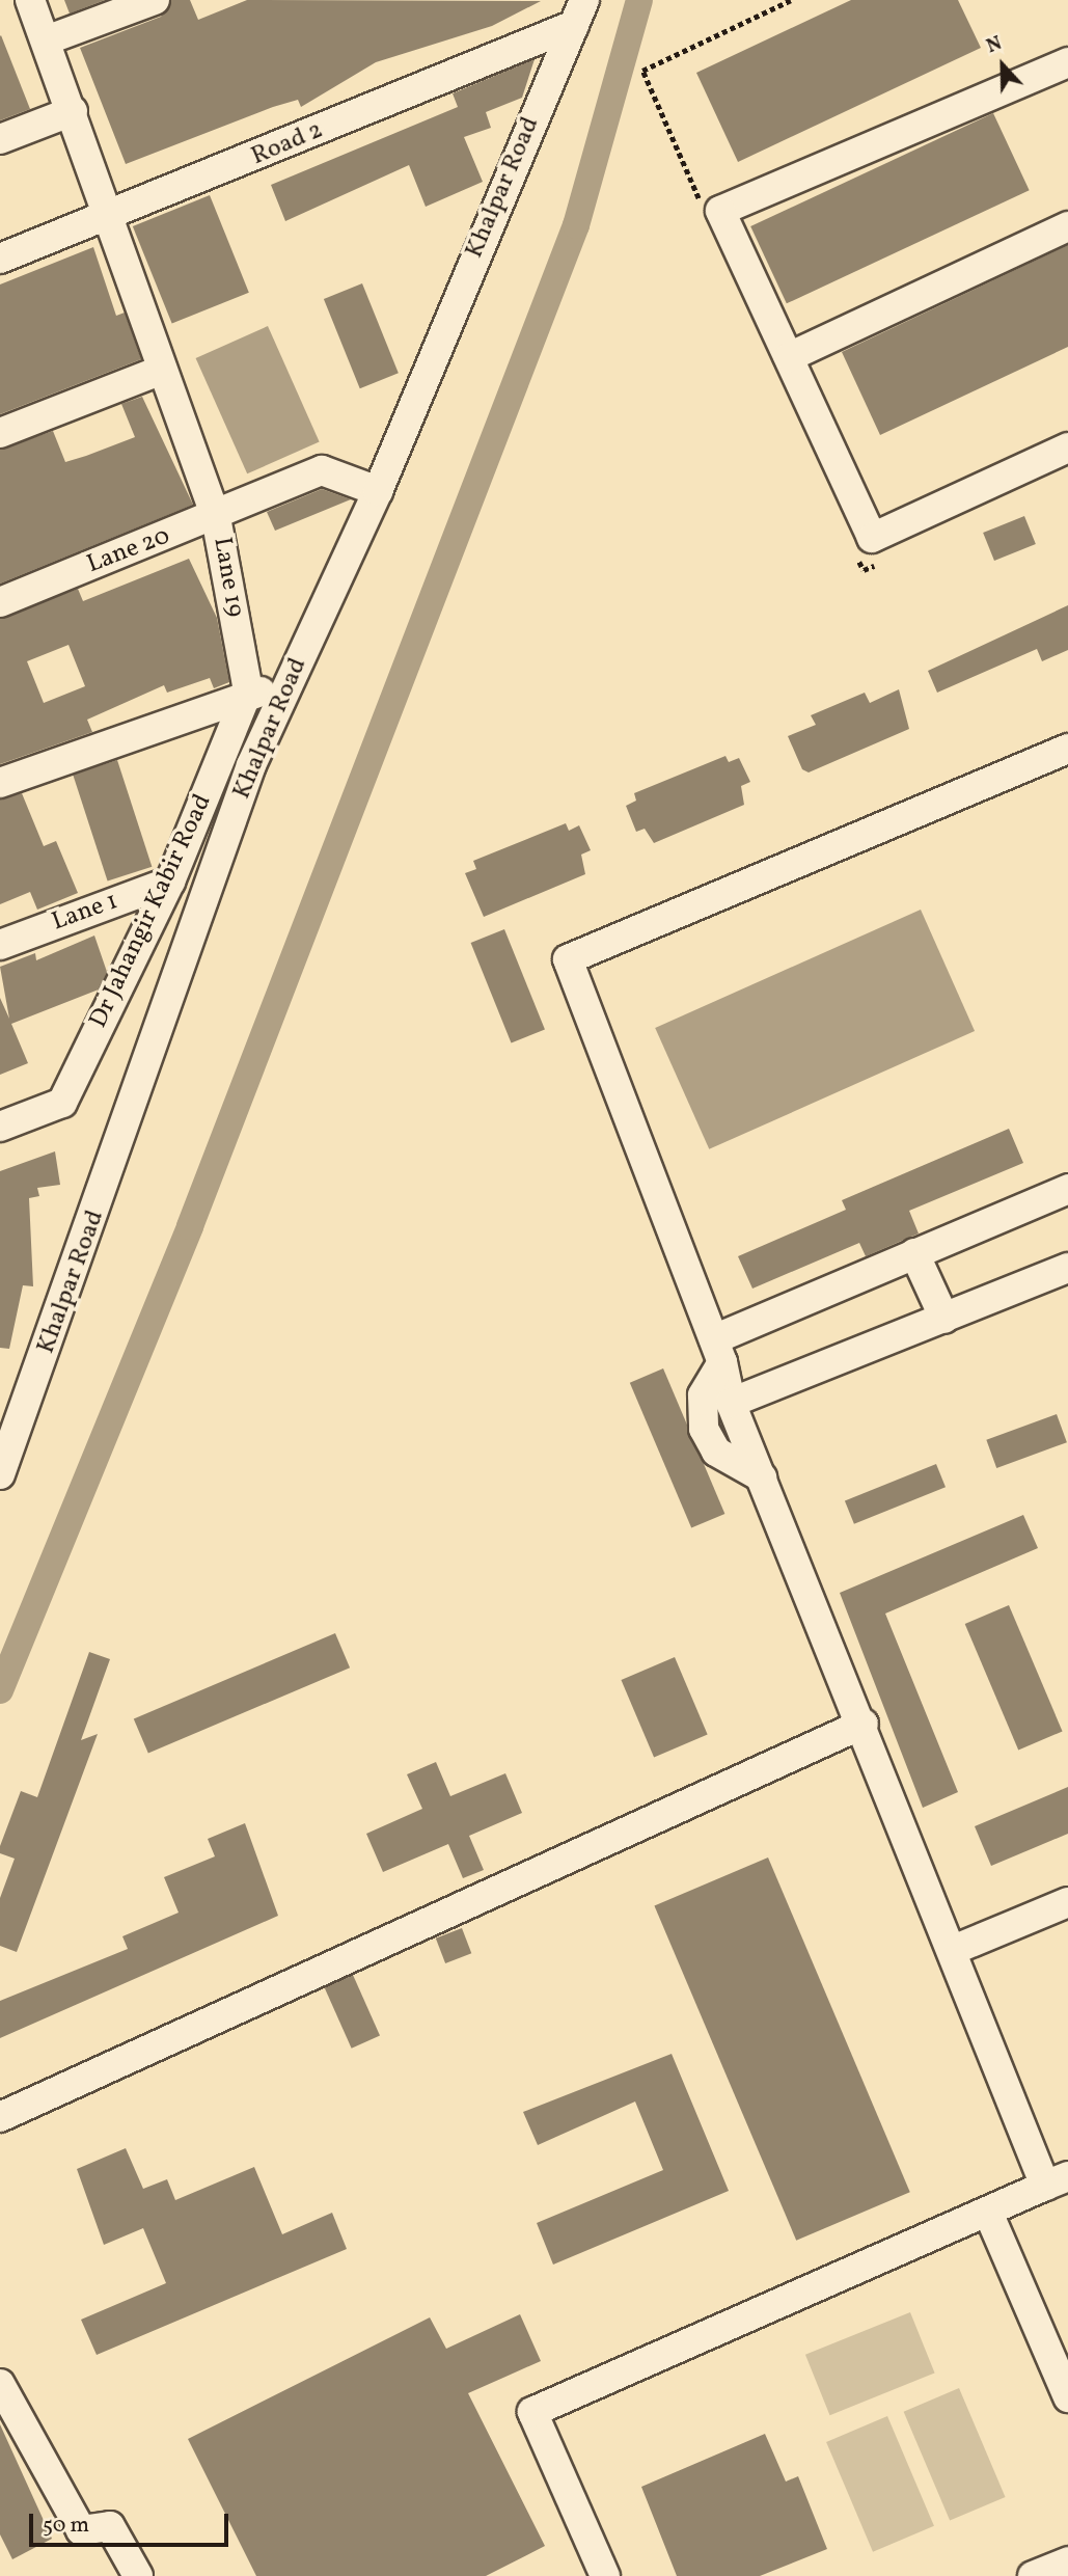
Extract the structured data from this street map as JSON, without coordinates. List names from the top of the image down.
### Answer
{
  "streets": {
    "street": [
      "Road 2",
      "Khalpar Road",
      "Lane 20",
      "Lane 19",
      "Dr Jahangir Kabir Road",
      "Lane 1"
    ]
  },
  "crossings": [
    ["Road 2", "Khalpar Road"],
    ["Road 2", "Lane 19"],
    ["Khalpar Road", "Lane 20"],
    ["Lane 20", "Lane 19"],
    ["Lane 19", "Dr Jahangir Kabir Road"],
    ["Dr Jahangir Kabir Road", "Lane 1"]
  ],
  "scale_bar": "50 m",
  "north": "top"
}
